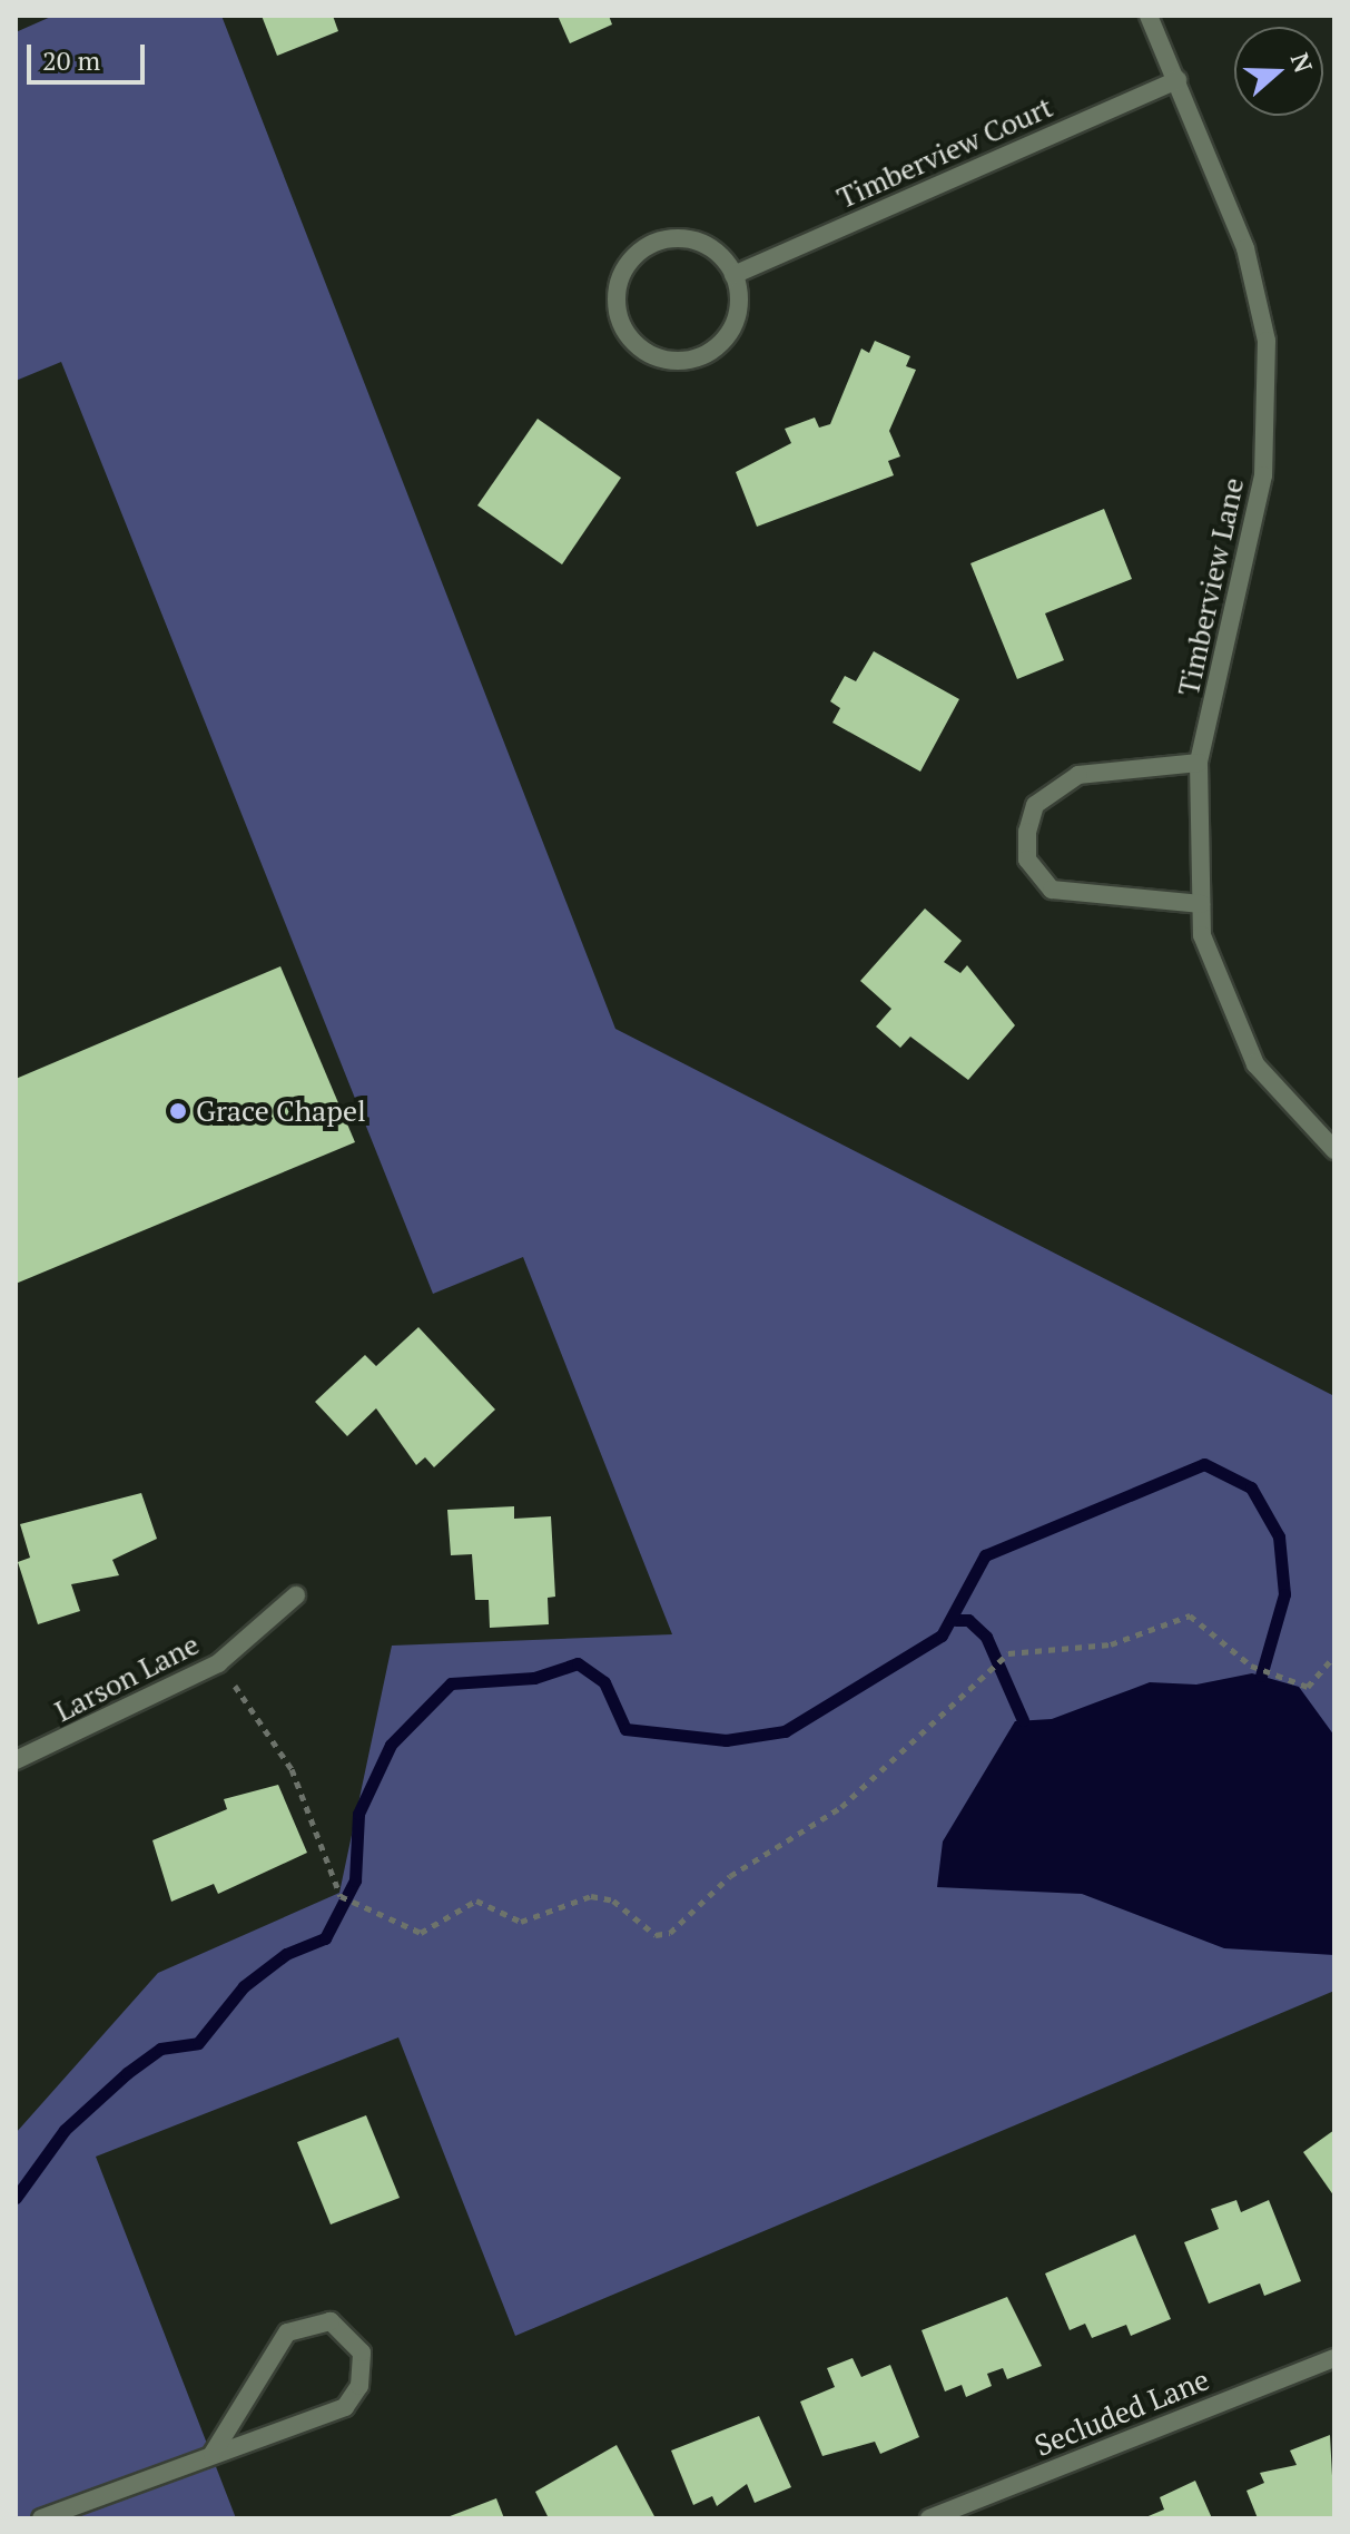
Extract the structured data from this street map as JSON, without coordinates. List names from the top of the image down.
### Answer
{
  "streets": {
    "street": [
      "Timberview Court",
      "Timberview Lane",
      "Larson Lane",
      "Secluded Lane"
    ]
  },
  "crossings": [
    ["Timberview Court", "Timberview Lane"]
  ],
  "places": ["Grace Chapel"],
  "scale_bar": "20 m",
  "north": "right"
}
